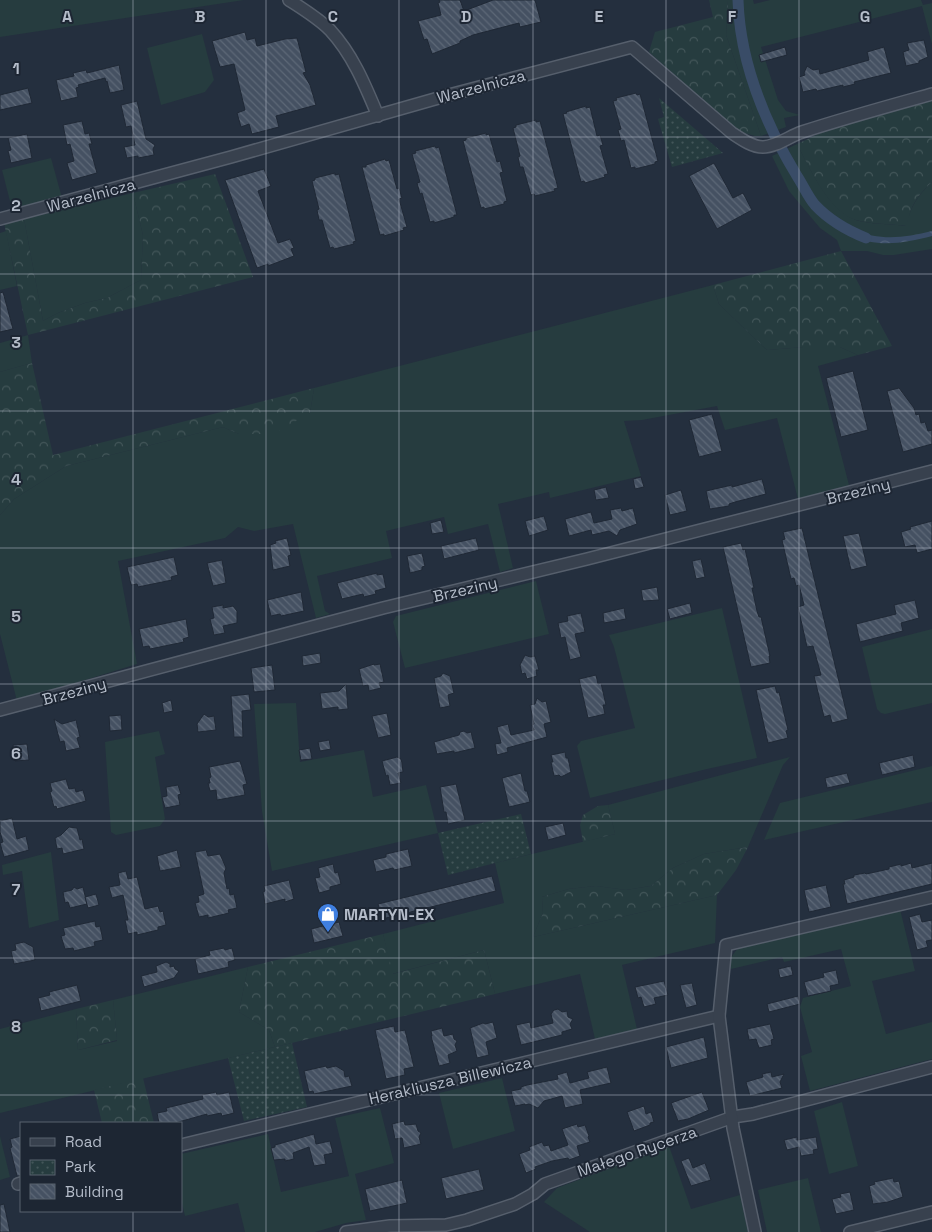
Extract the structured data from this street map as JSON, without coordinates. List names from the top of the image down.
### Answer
{
  "streets": {
    "street": [
      "Warzelnicza",
      "Brzeziny",
      "Herakliusza Billewicza",
      "Małego Rycerza"
    ]
  },
  "places": {
    "shop": ["MARTYN-EX"]
  },
  "legend": ["Road", "Park", "Building"],
  "grid": {
    "columns": [
      "A",
      "B",
      "C",
      "D",
      "E",
      "F",
      "G"
    ],
    "rows": [
      "1",
      "2",
      "3",
      "4",
      "5",
      "6",
      "7",
      "8"
    ]
  }
}
